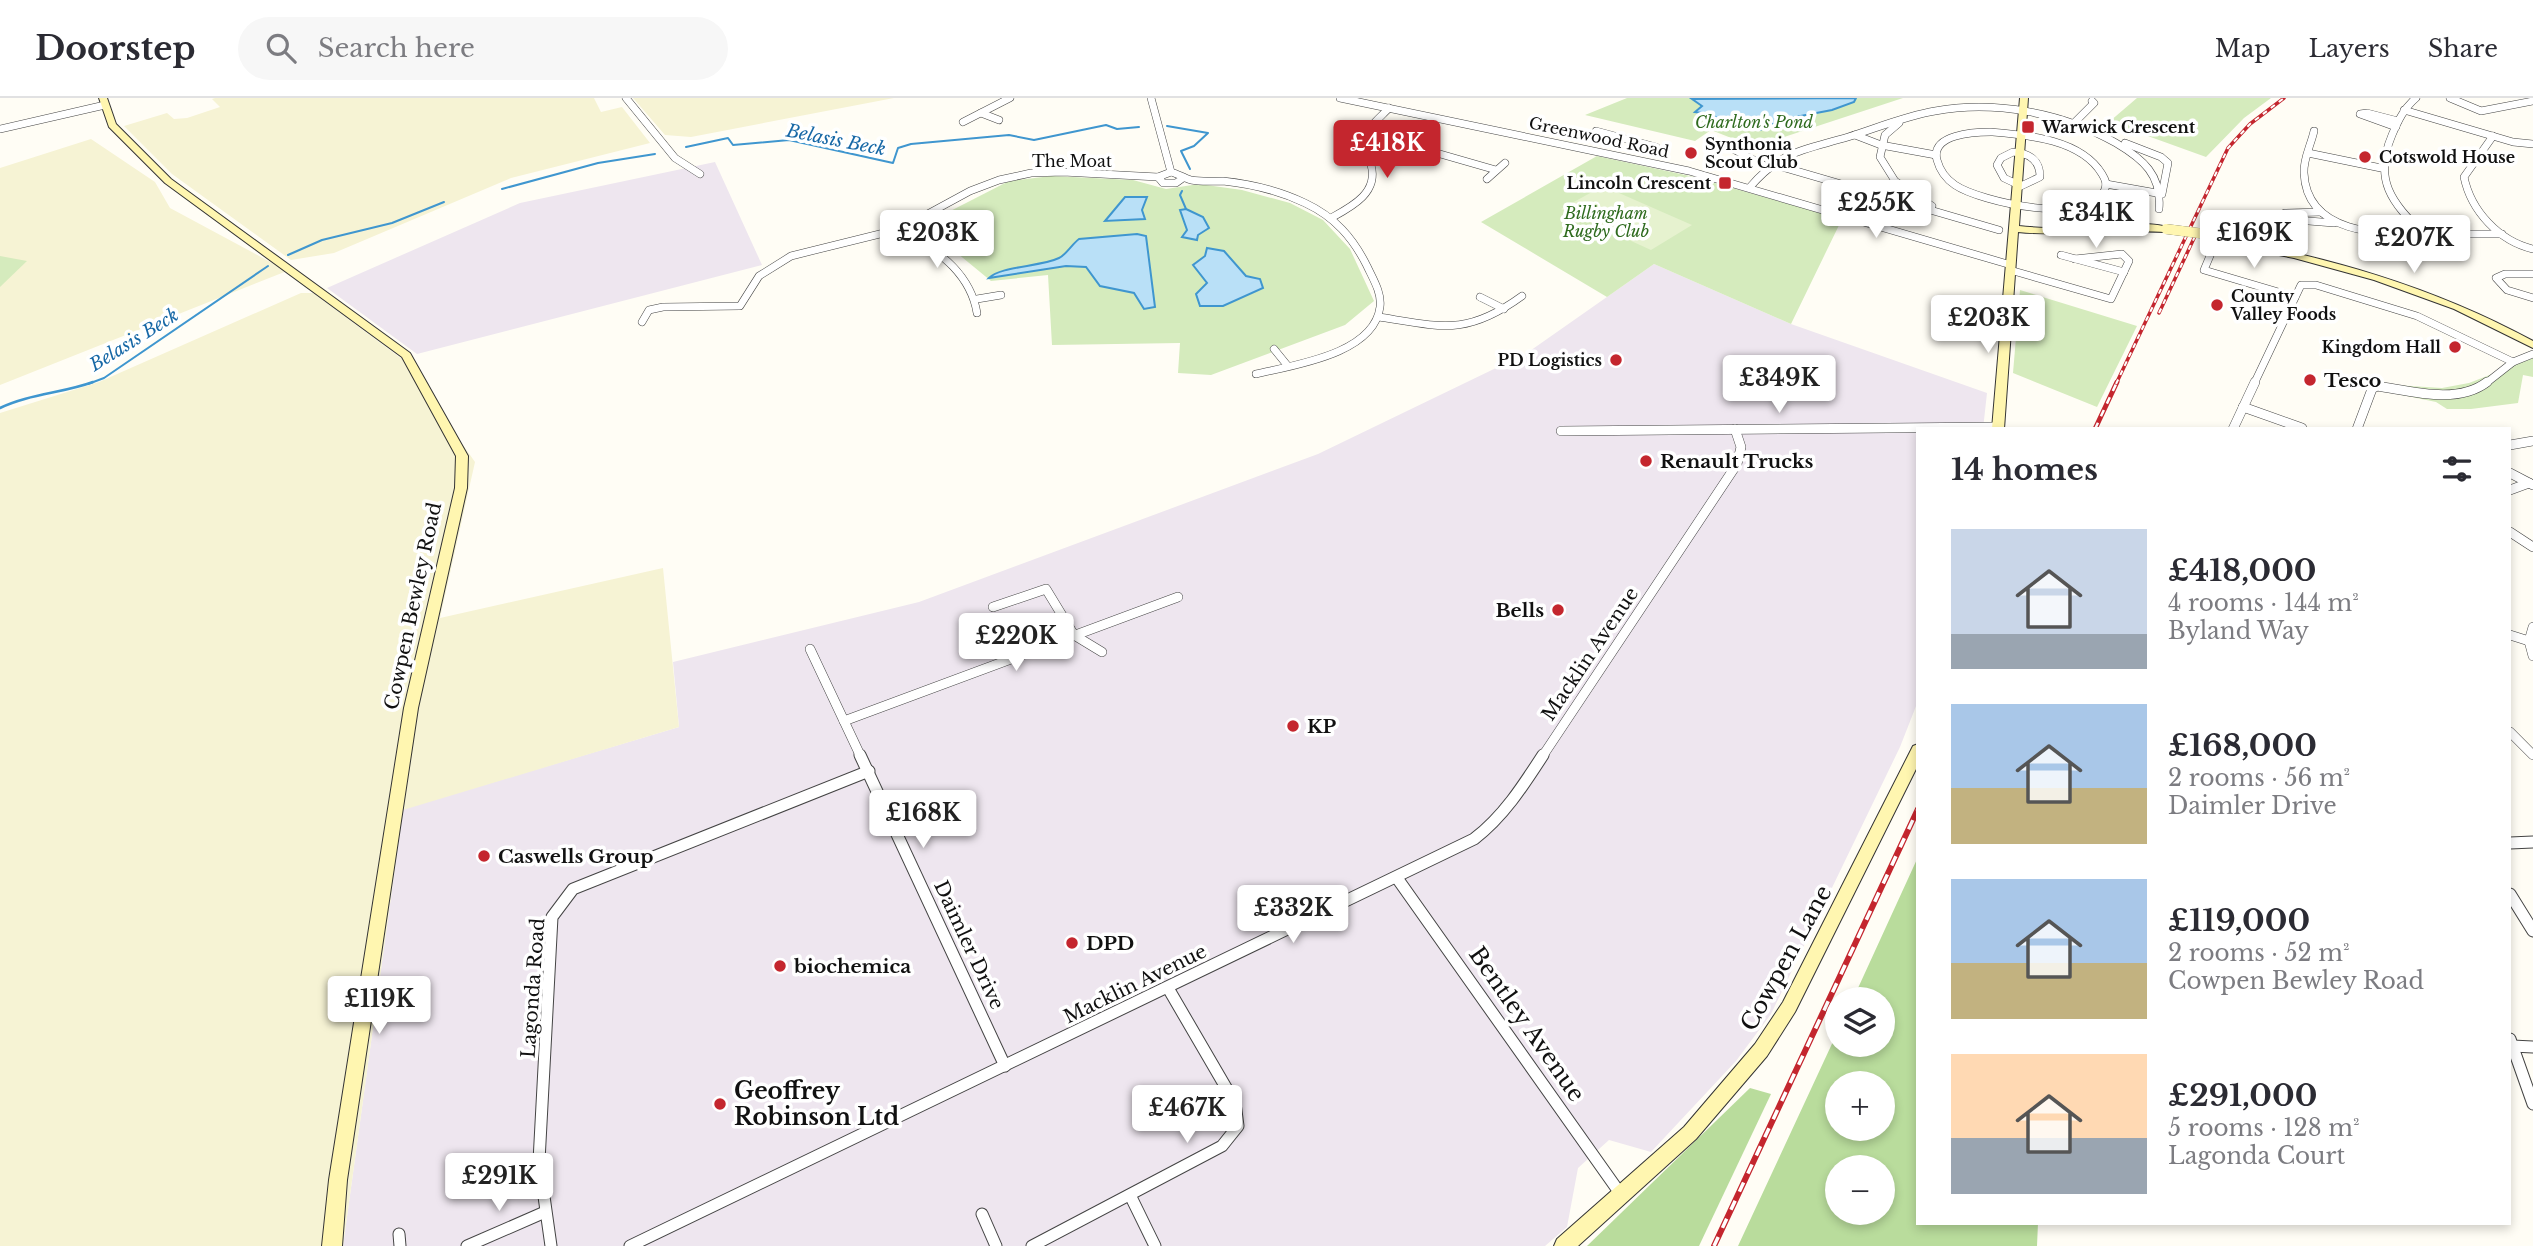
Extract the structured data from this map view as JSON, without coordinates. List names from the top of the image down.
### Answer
{
  "streets": {
    "street": [
      "Greenwood Road",
      "The Moat",
      "Cowpen Bewley Road",
      "Macklin Avenue",
      "Daimler Drive",
      "Cowpen Lane",
      "Lagonda Road",
      "Bentley Avenue"
    ]
  },
  "crossings": [
    ["Macklin Avenue", "Daimler Drive"],
    ["Macklin Avenue", "Bentley Avenue"],
    ["Daimler Drive", "Lagonda Road"],
    ["Cowpen Lane", "Bentley Avenue"]
  ],
  "water": ["Belasis Beck"],
  "parks": ["Charlton's Pond", "Billingham Rugby Club"],
  "places": {
    "transit": ["Warwick Crescent", "Lincoln Crescent"],
    "other": [
      "Synthonia Scout Club",
      "Cotswold House",
      "County Valley Foods",
      "Kingdom Hall",
      "PD Logistics",
      "Tesco",
      "Renault Trucks",
      "Bells",
      "KP",
      "Caswells Group",
      "DPD",
      "biochemica",
      "Geoffrey Robinson Ltd"
    ]
  },
  "page": {
    "header": "Doorstep",
    "search": "Search here",
    "nav": ["Map", "Layers", "Share"],
    "price": [
      "£418K",
      "£255K",
      "£341K",
      "£203K",
      "£169K",
      "£207K",
      "£203K",
      "£349K",
      "£220K",
      "£168K",
      "£332K",
      "£119K",
      "£467K",
      "£291K"
    ],
    "heading": "14 homes",
    "list": [
      {
        "name": "£418,000",
        "note": "4 rooms · 144 m² · Byland Way"
      },
      {
        "name": "£168,000",
        "note": "2 rooms · 56 m² · Daimler Drive"
      },
      {
        "name": "£119,000",
        "note": "2 rooms · 52 m² · Cowpen Bewley Road"
      },
      {
        "name": "£291,000",
        "note": "5 rooms · 128 m² · Lagonda Court"
      }
    ],
    "map_buttons": ["+", "−"]
  }
}
